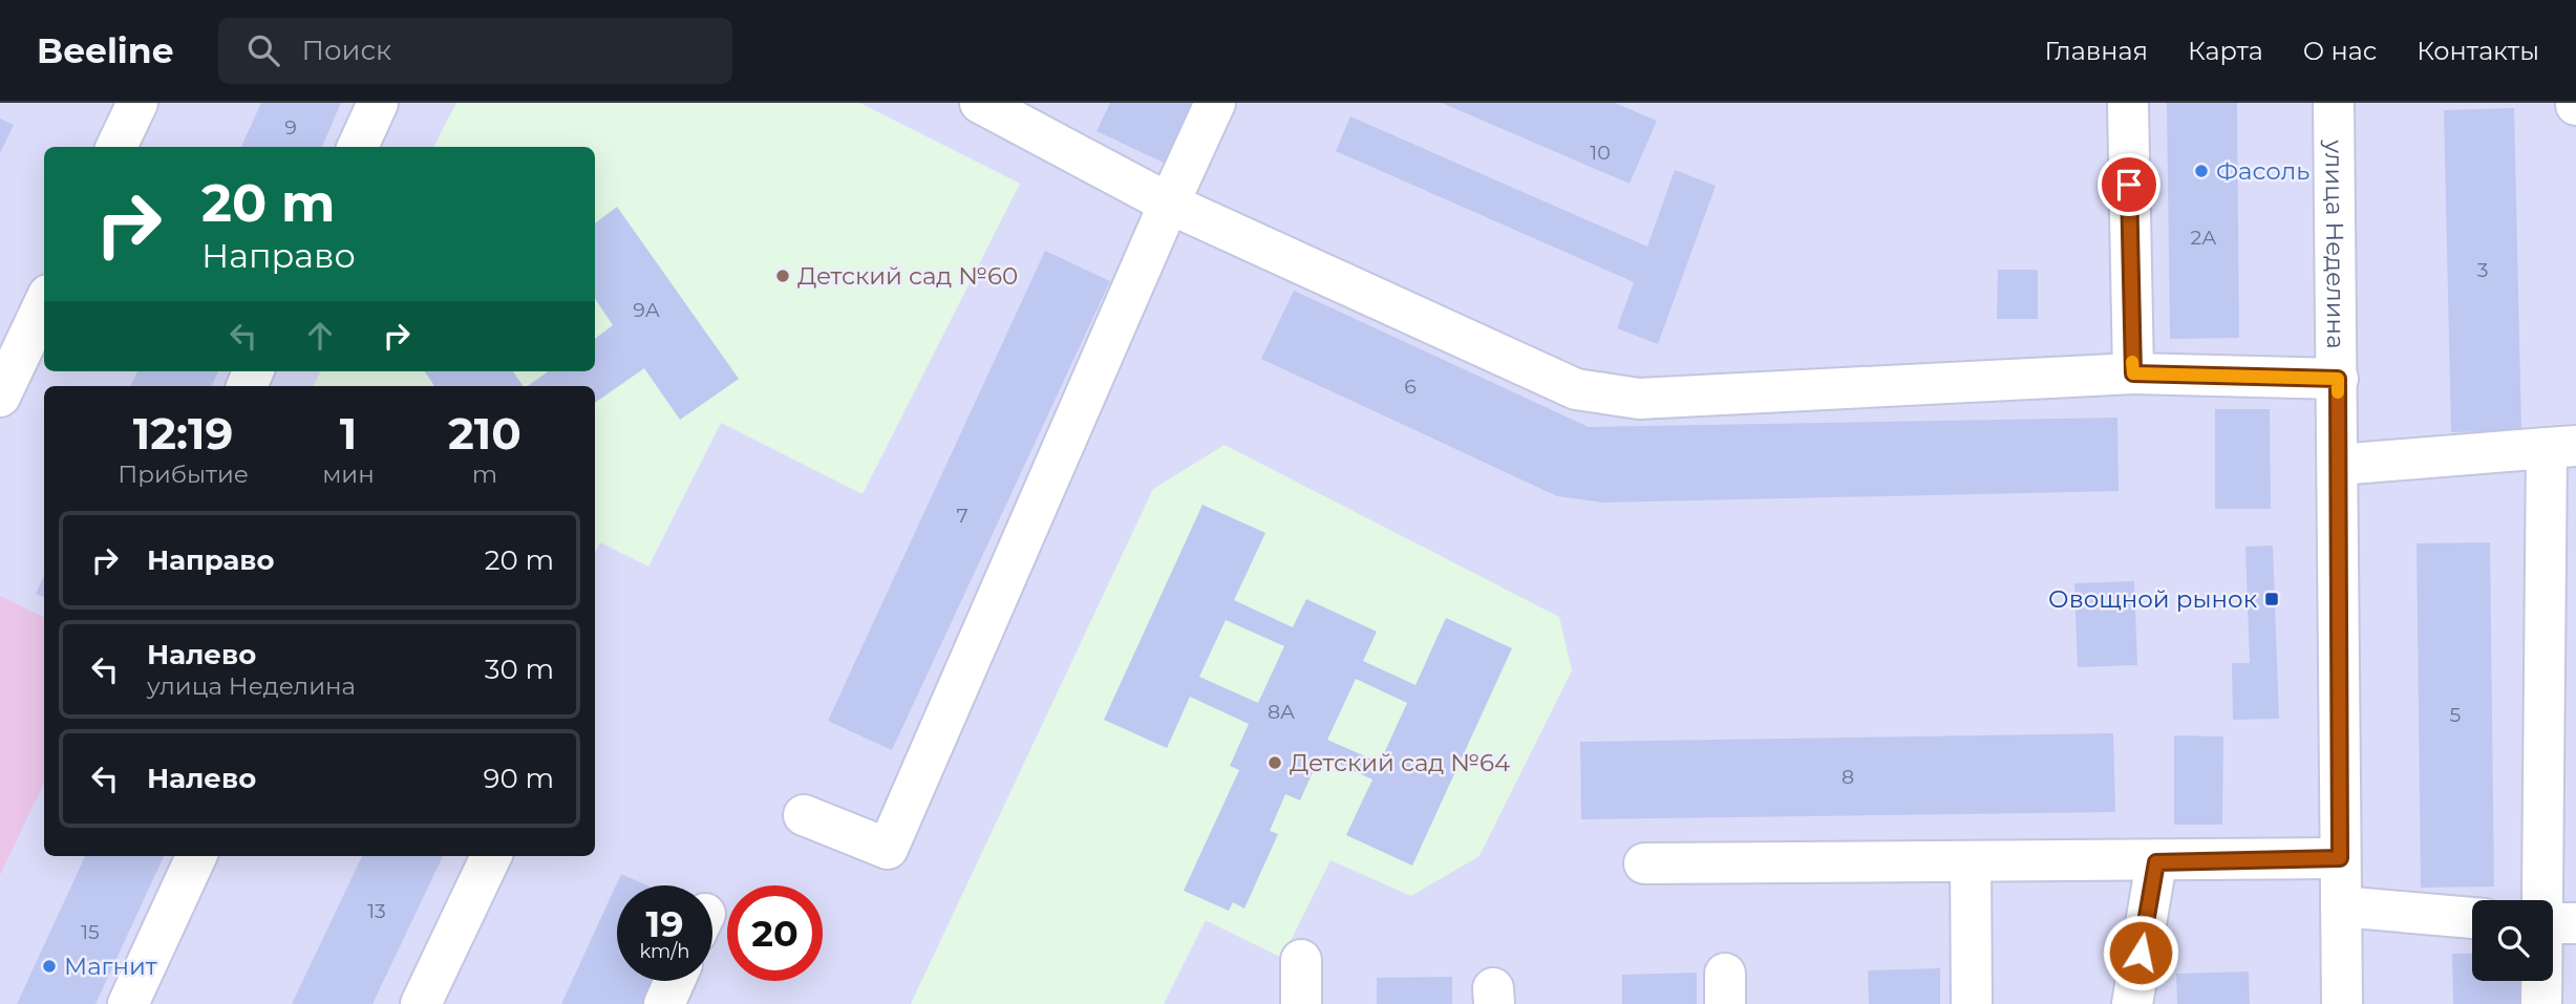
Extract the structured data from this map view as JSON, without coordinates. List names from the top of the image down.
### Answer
{
  "streets": {
    "street": ["улица Неделина"]
  },
  "places": {
    "other": [
      "Фасоль",
      "Детский сад №60",
      "Детский сад №64",
      "Магнит"
    ],
    "transit": ["Овощной рынок"]
  },
  "house_numbers": [
    "9",
    "10",
    "2А",
    "3",
    "9А",
    "6",
    "7",
    "8А",
    "5",
    "8",
    "13",
    "15"
  ],
  "page": {
    "header": "Beeline",
    "search": "Поиск",
    "nav": [
      "Главная",
      "Карта",
      "О нас",
      "Контакты"
    ],
    "turn": ["20 m", "Направо"],
    "eta": [
      "12:19",
      "Прибытие",
      "1",
      "мин",
      "210",
      "m"
    ],
    "list": [
      {
        "name": "Направо",
        "value": "20 m"
      },
      {
        "name": "Налево",
        "note": "улица Неделина",
        "value": "30 m"
      },
      {
        "name": "Налево",
        "value": "90 m"
      }
    ],
    "speed": "19 km/h",
    "limit": "20"
  }
}
